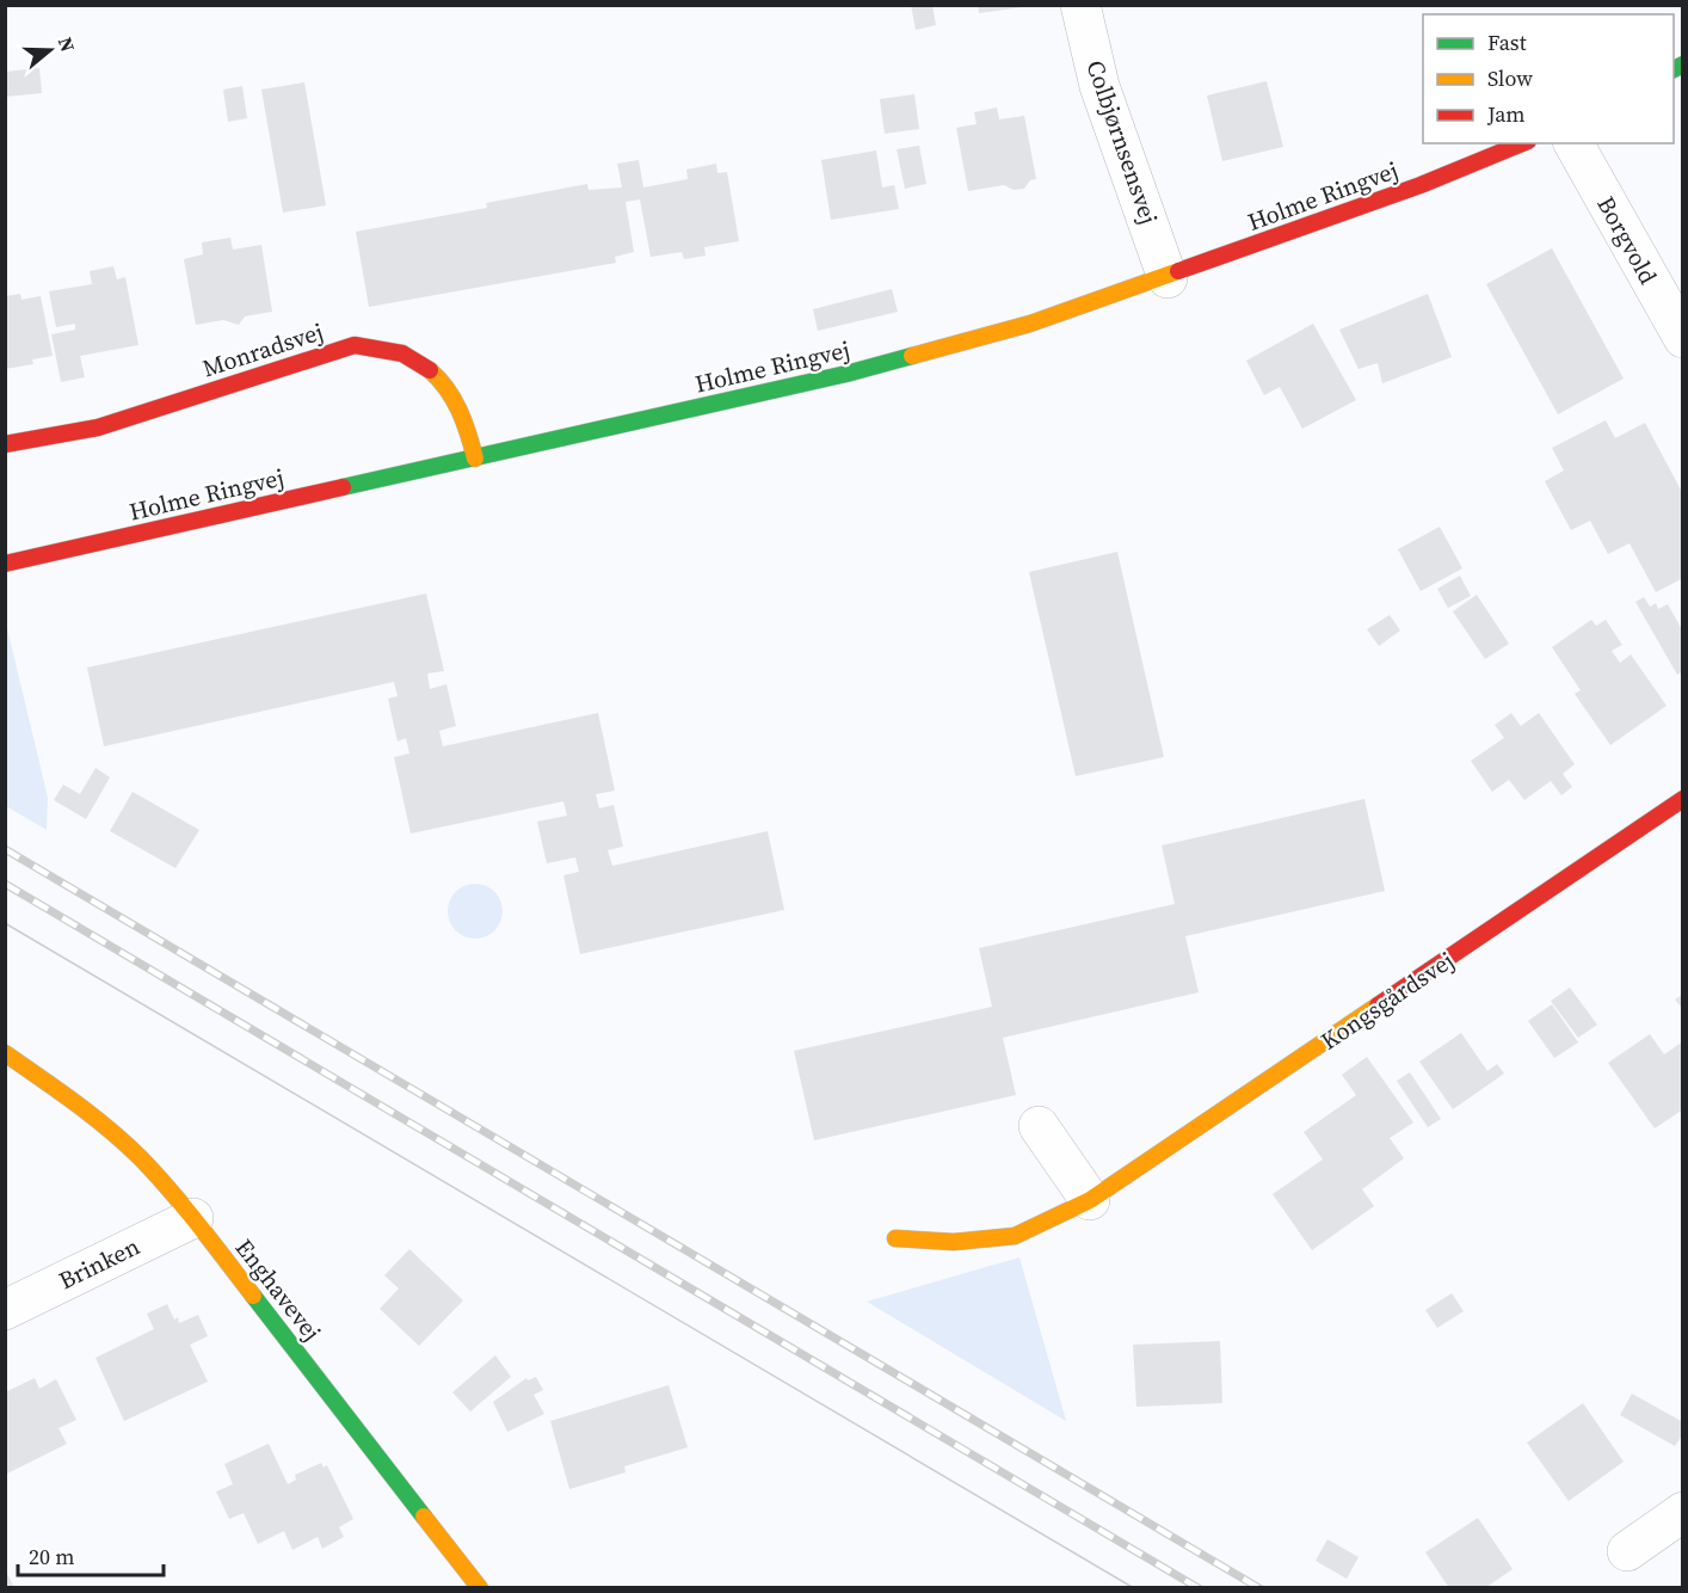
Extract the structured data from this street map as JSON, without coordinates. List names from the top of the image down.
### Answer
{
  "streets": {
    "street": [
      "Colbjørnsensvej",
      "Holme Ringvej",
      "Borgvold",
      "Monradsvej",
      "Kongsgårdsvej",
      "Brinken",
      "Enghavevej"
    ]
  },
  "crossings": [
    ["Colbjørnsensvej", "Holme Ringvej"],
    ["Holme Ringvej", "Monradsvej"],
    ["Brinken", "Enghavevej"]
  ],
  "legend": ["Fast", "Slow", "Jam"],
  "scale_bar": "20 m",
  "north": "right"
}
